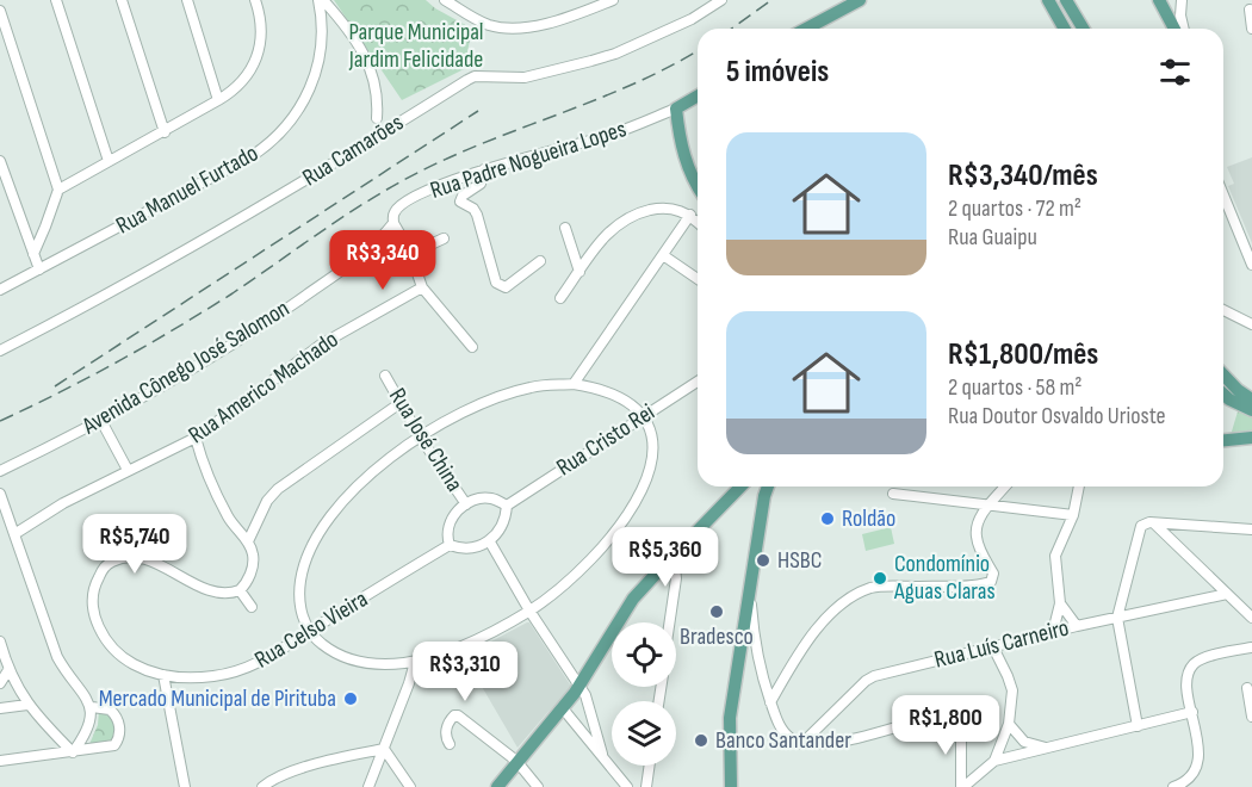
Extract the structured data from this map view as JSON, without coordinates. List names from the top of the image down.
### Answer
{
  "streets": {
    "street": [
      "Rua Camarões",
      "Rua Padre Nogueira Lopes",
      "Rua Manuel Furtado",
      "Avenida Cônego José Salomon",
      "Rua Americo Machado",
      "Rua José China",
      "Rua Cristo Rei",
      "Rua Celso Vieira",
      "Rua Luís Carneiro"
    ]
  },
  "crossings": [
    ["Rua Padre Nogueira Lopes", "Avenida Cônego José Salomon"],
    ["Rua José China", "Rua Cristo Rei"],
    ["Rua José China", "Rua Celso Vieira"],
    ["Rua Cristo Rei", "Rua Celso Vieira"]
  ],
  "parks": ["Parque Municipal Jardim Felicidade"],
  "places": [
    "Roldão",
    "HSBC",
    "Condomínio Aguas Claras",
    "Bradesco",
    "Mercado Municipal de Pirituba",
    "Banco Santander"
  ],
  "page": {
    "heading": "5 imóveis",
    "list": [
      {
        "name": "R$3,340/mês",
        "note": "2 quartos · 72 m² · Rua Guaipu"
      },
      {
        "name": "R$1,800/mês",
        "note": "2 quartos · 58 m² · Rua Doutor Osvaldo Urioste"
      }
    ],
    "price": [
      "R$3,340",
      "R$5,740",
      "R$5,360",
      "R$3,310",
      "R$1,800"
    ]
  }
}
